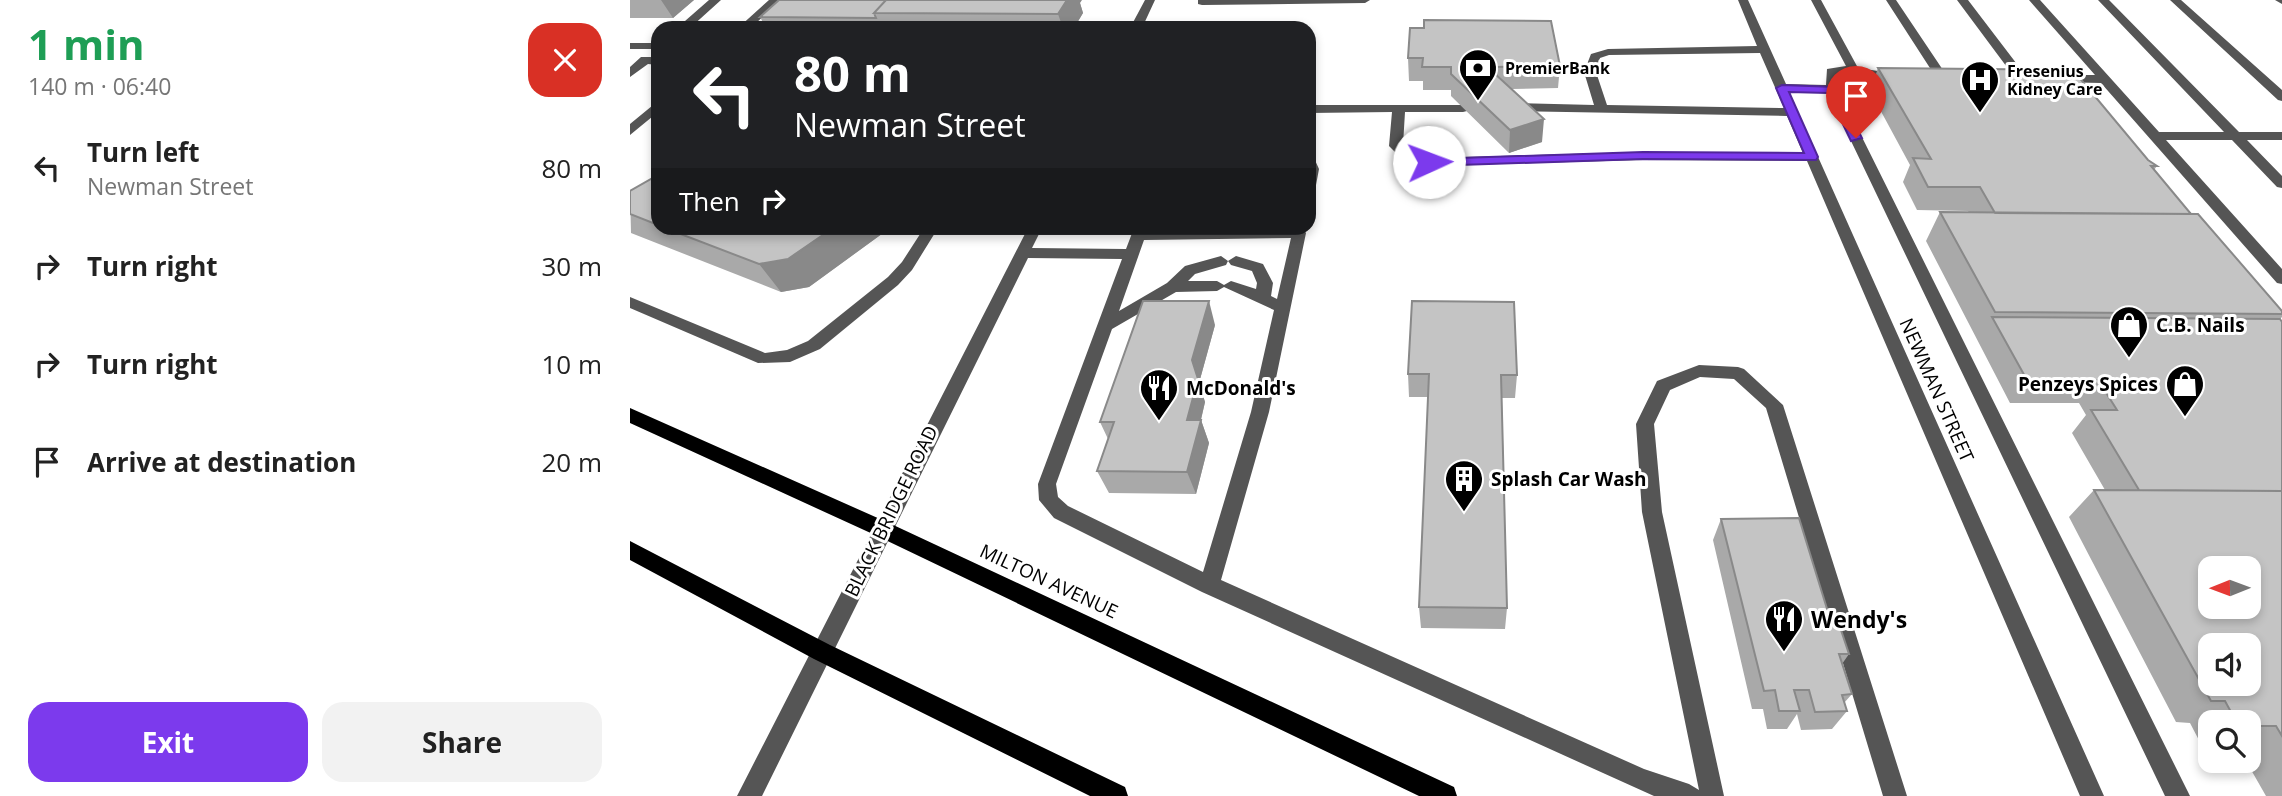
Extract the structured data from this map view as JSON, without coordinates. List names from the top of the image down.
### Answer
{
  "streets": {
    "main road": ["MILTON AVENUE"],
    "street": ["NEWMAN STREET", "BLACK BRIDGE ROAD"]
  },
  "crossings": [
    ["BLACK BRIDGE ROAD", "MILTON AVENUE"]
  ],
  "places": {
    "bank": ["PremierBank"],
    "hospital": ["Fresenius Kidney Care"],
    "shop": ["C.B. Nails", "Penzeys Spices"],
    "restaurant": ["McDonald's", "Wendy's"],
    "building": ["Splash Car Wash"]
  },
  "north": "left",
  "page": {
    "heading": ["1 min", "140 m · 06:40"],
    "turn": ["80 m", "Newman Street"],
    "list": [
      {
        "name": "Turn left",
        "note": "Newman Street",
        "value": "80 m"
      },
      {
        "name": "Turn right",
        "value": "30 m"
      },
      {
        "name": "Turn right",
        "value": "10 m"
      },
      {
        "name": "Arrive at destination",
        "value": "20 m"
      }
    ],
    "then": "Then",
    "buttons": ["Exit", "Share"]
  }
}
